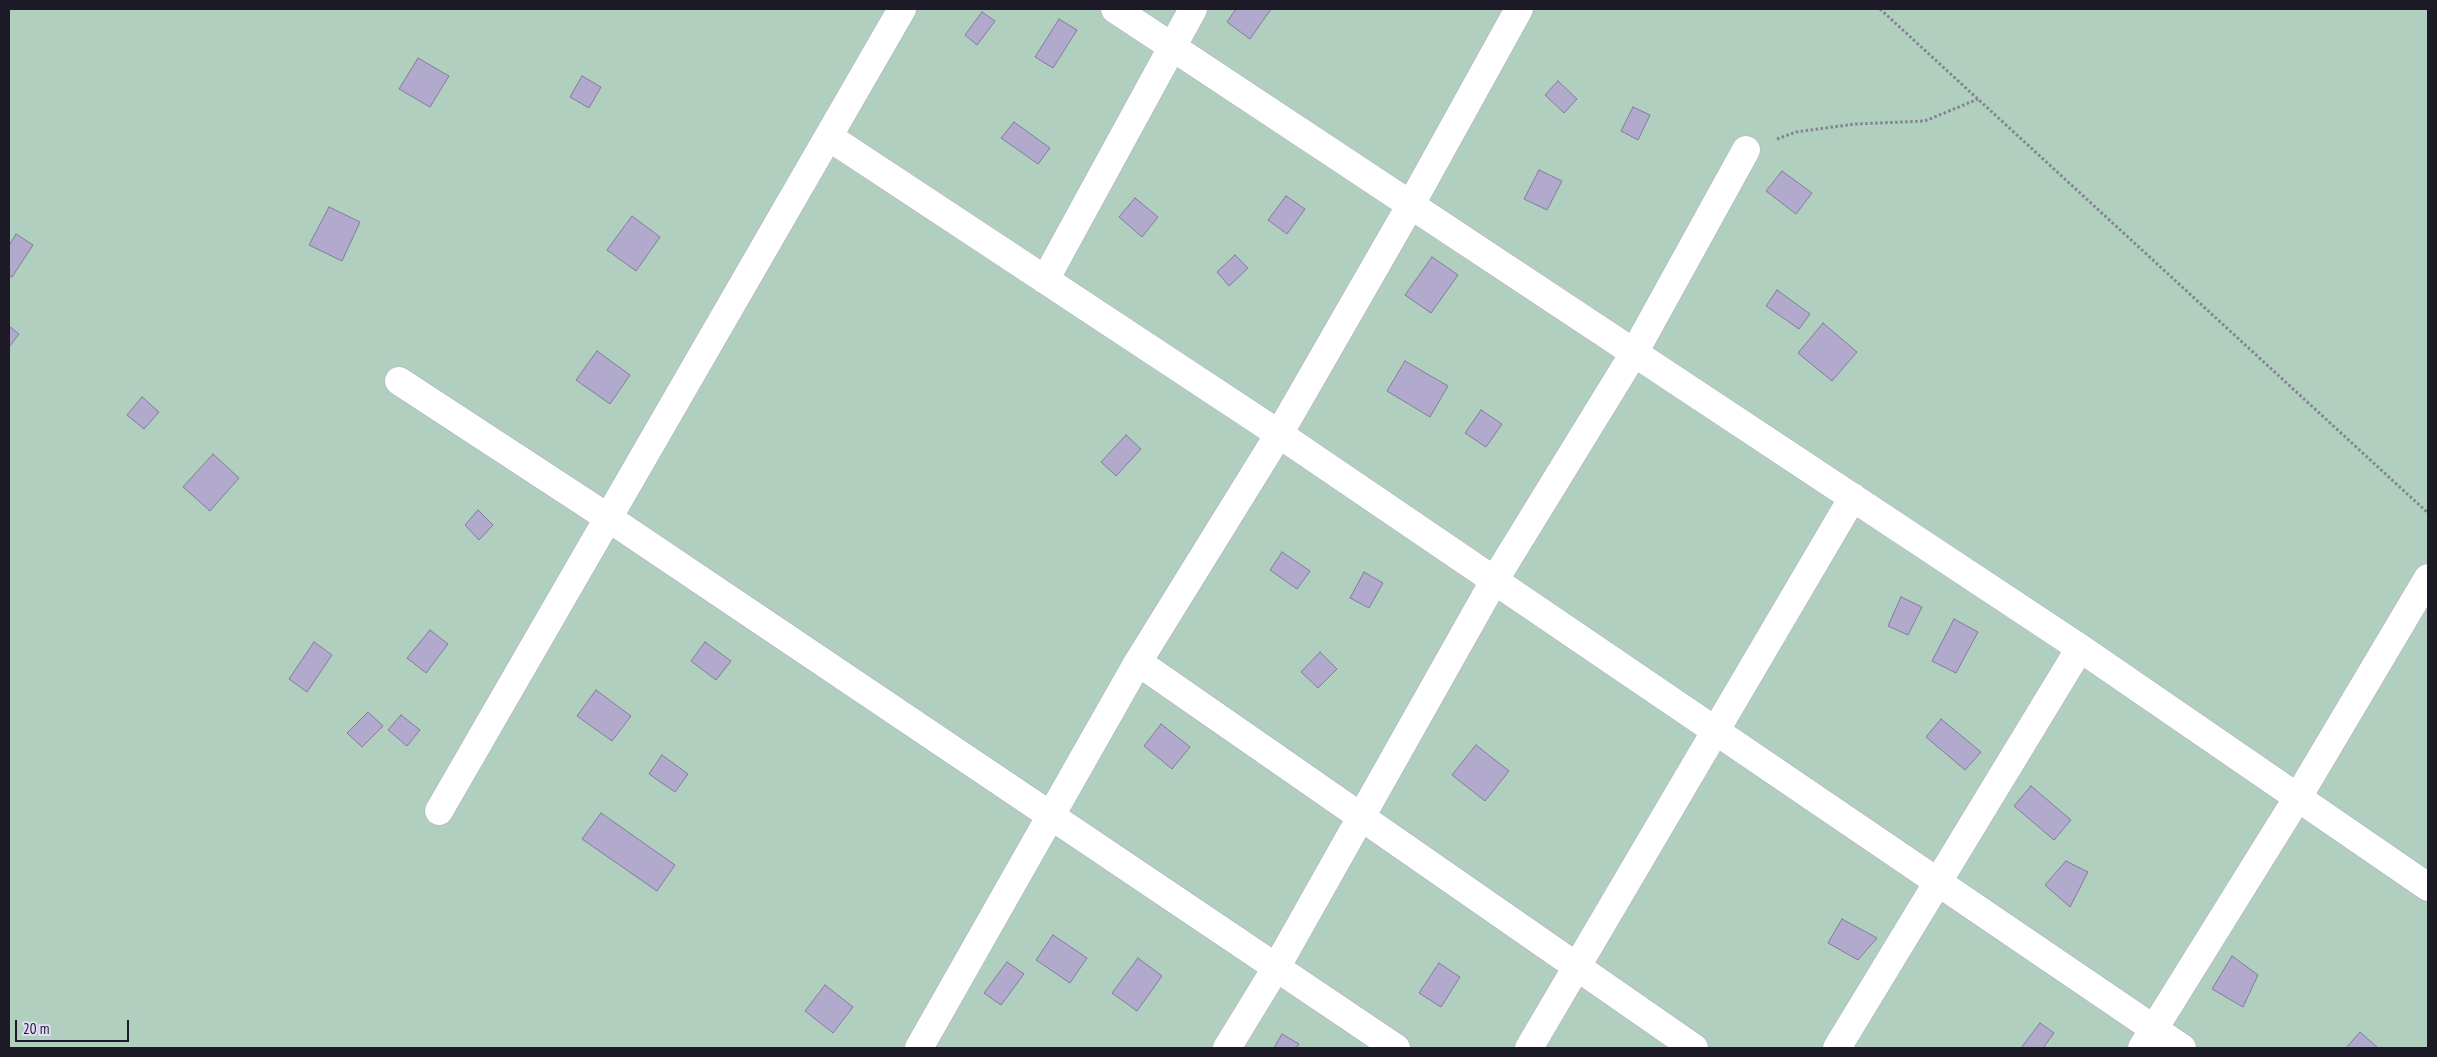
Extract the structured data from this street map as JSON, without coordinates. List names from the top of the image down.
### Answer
{
  "scale_bar": "20 m"
}
